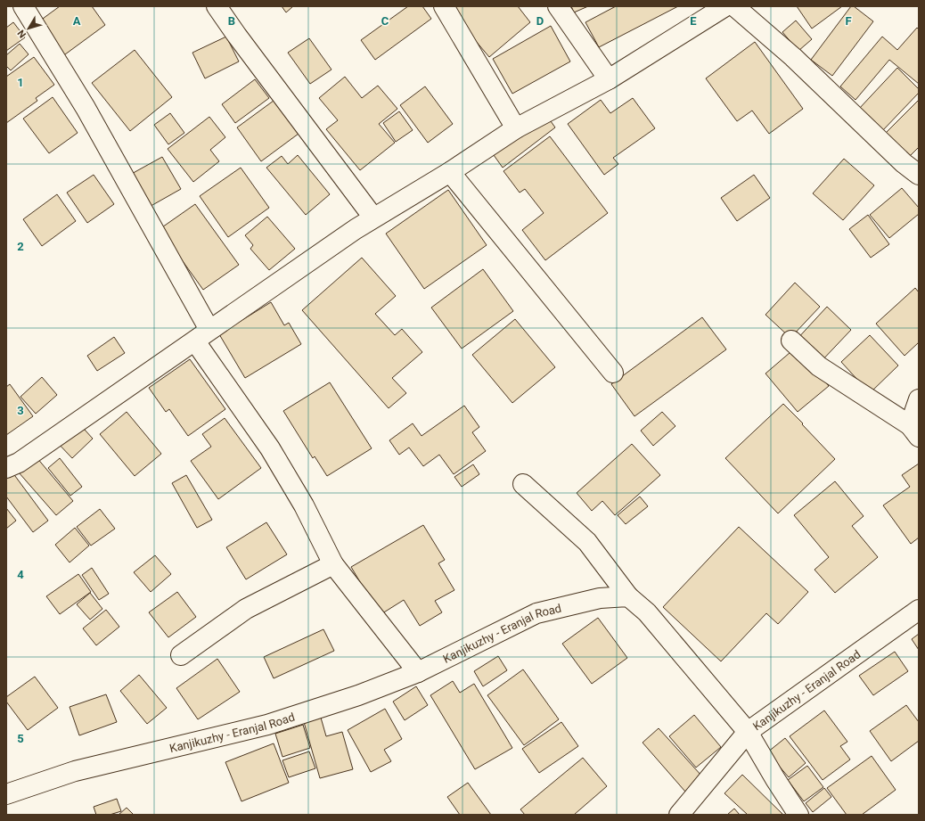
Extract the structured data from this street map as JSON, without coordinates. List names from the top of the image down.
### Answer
{
  "streets": {
    "street": ["Kanjikuzhy - Eranjal Road"]
  },
  "north": "bottom left",
  "grid": {
    "columns": [
      "A",
      "B",
      "C",
      "D",
      "E",
      "F"
    ],
    "rows": [
      "1",
      "2",
      "3",
      "4",
      "5"
    ]
  }
}
